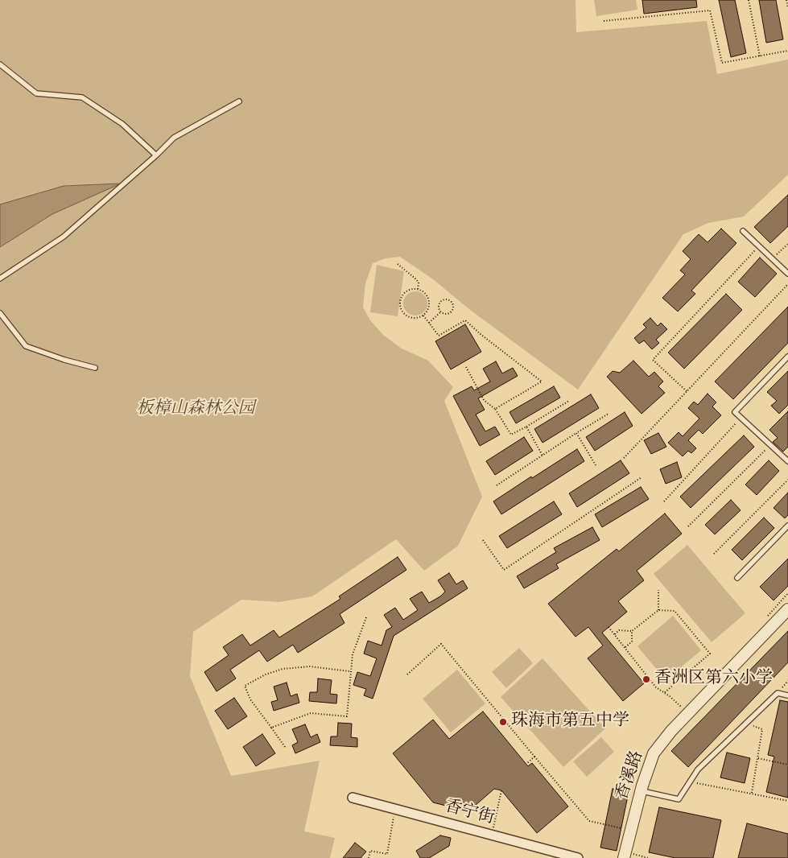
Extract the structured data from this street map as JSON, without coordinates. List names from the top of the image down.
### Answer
{
  "streets": {
    "street": ["香溪路", "香宁街"]
  },
  "parks": ["板樟山森林公园"],
  "places": ["香洲区第六小学", "珠海市第五中学"]
}
